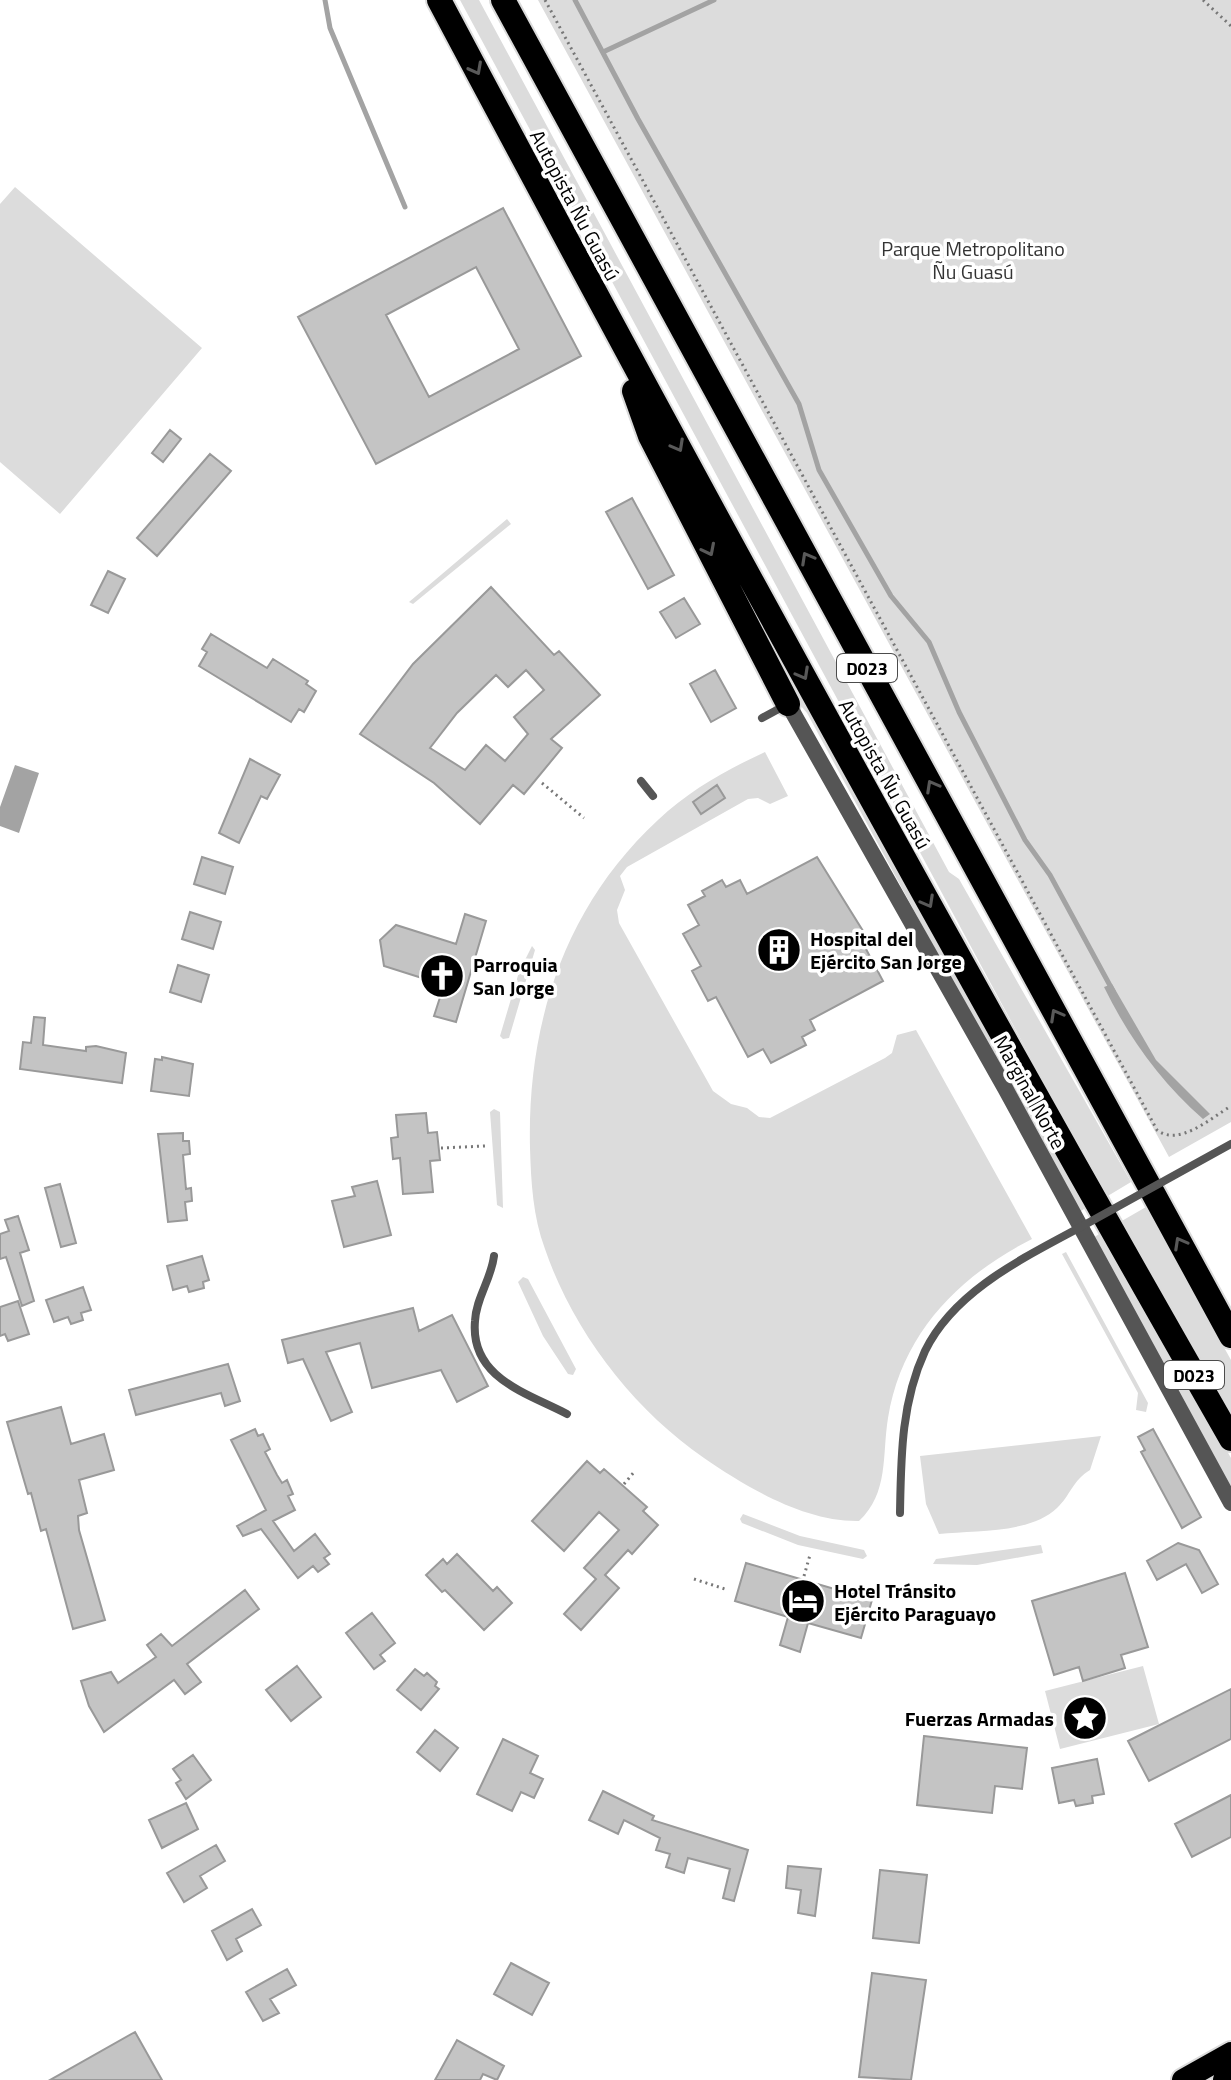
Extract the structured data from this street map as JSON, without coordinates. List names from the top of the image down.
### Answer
{
  "streets": {
    "highway": ["Autopista Ñu Guasú", "D023"],
    "street": ["Marginal Norte"]
  },
  "parks": ["Parque Metropolitano Ñu Guasú"],
  "places": {
    "building": ["Hospital del Ejército San Jorge"],
    "church": ["Parroquia San Jorge"],
    "hotel": ["Hotel Tránsito Ejército Paraguayo"],
    "place": ["Fuerzas Armadas"]
  }
}
